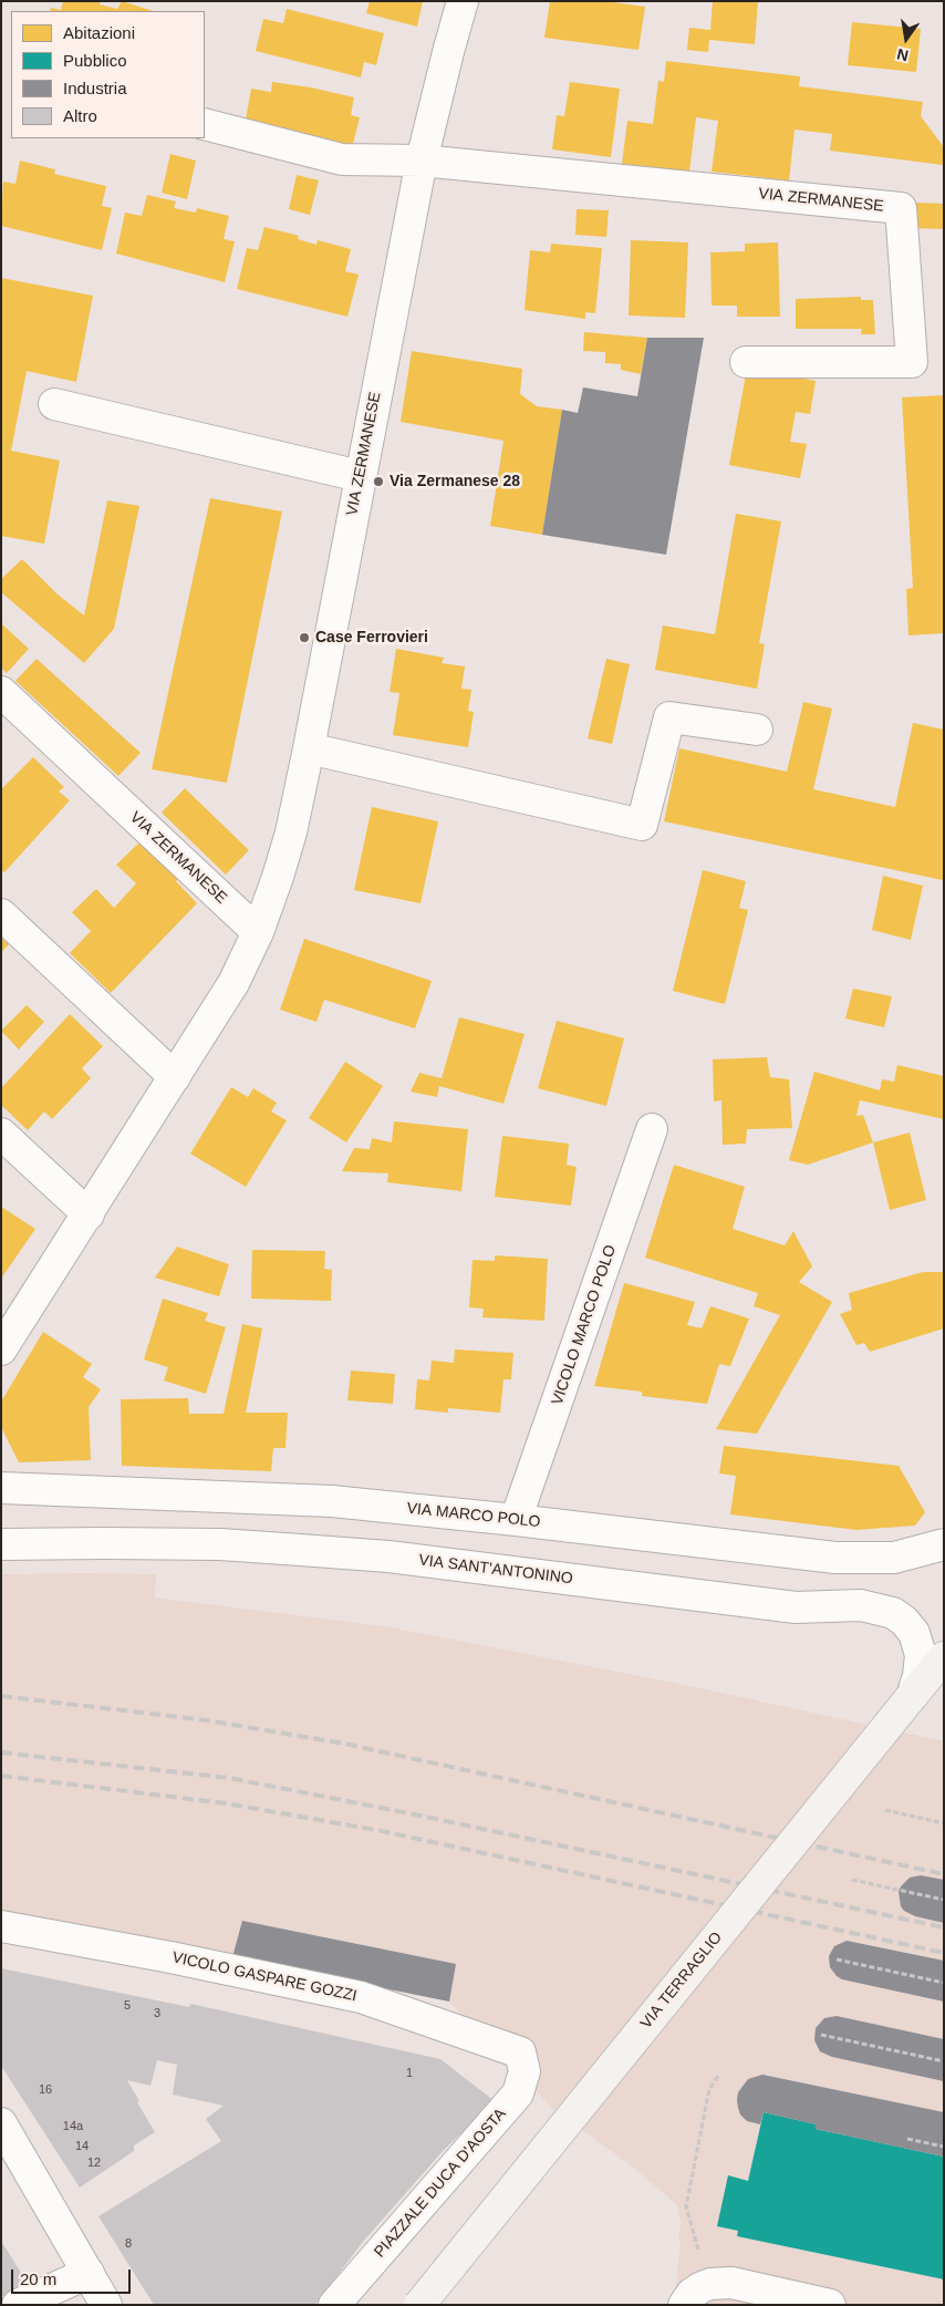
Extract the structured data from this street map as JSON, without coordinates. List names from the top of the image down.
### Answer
{
  "streets": {
    "main road": ["VIA TERRAGLIO"],
    "street": [
      "VIA ZERMANESE",
      "VICOLO MARCO POLO",
      "VIA MARCO POLO",
      "VIA SANT'ANTONINO",
      "VICOLO GASPARE GOZZI",
      "PIAZZALE DUCA D'AOSTA"
    ]
  },
  "crossings": [
    ["VICOLO MARCO POLO", "VIA MARCO POLO"],
    ["VIA SANT'ANTONINO", "VIA TERRAGLIO"],
    ["VICOLO GASPARE GOZZI", "PIAZZALE DUCA D'AOSTA"]
  ],
  "places": ["Via Zermanese 28", "Case Ferrovieri"],
  "house_numbers": [
    "5",
    "3",
    "1",
    "16",
    "14a",
    "14",
    "12",
    "8"
  ],
  "legend": [
    "Abitazioni",
    "Pubblico",
    "Industria",
    "Altro"
  ],
  "scale_bar": "20 m",
  "north": "bottom"
}
